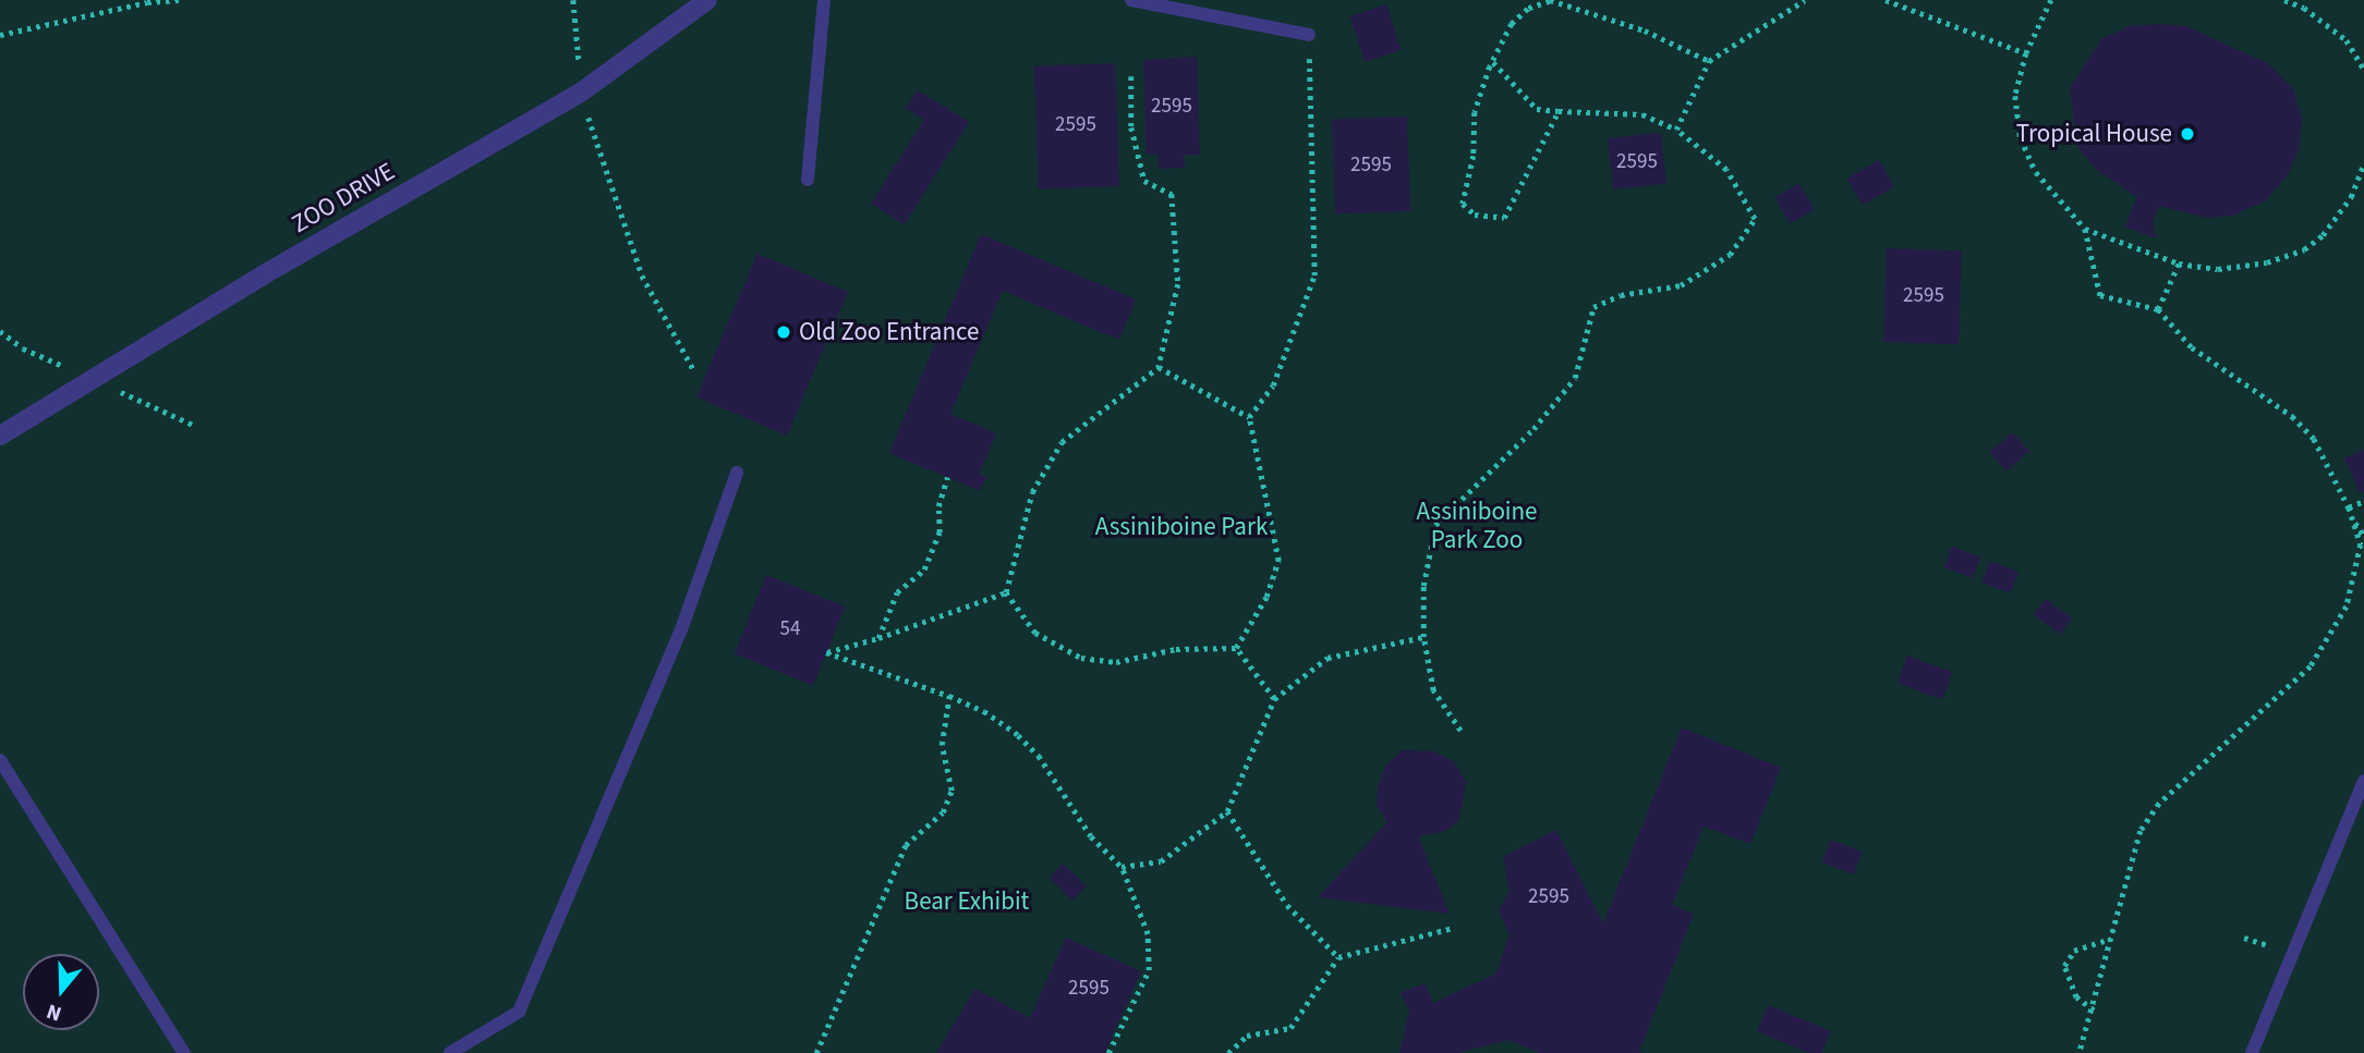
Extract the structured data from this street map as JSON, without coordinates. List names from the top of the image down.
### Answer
{
  "streets": {
    "street": ["ZOO DRIVE"]
  },
  "parks": ["Assiniboine Park Zoo", "Assiniboine Park", "Bear Exhibit"],
  "places": ["Tropical House", "Old Zoo Entrance"],
  "house_numbers": [
    "2595",
    "2595",
    "2595",
    "2595",
    "2595",
    "54",
    "2595",
    "2595"
  ],
  "north": "bottom"
}
